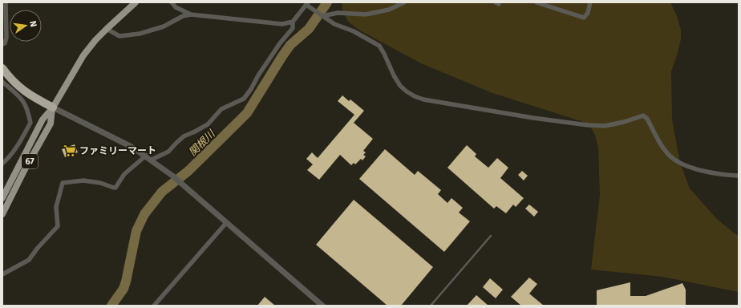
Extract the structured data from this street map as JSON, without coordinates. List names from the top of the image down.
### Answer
{
  "streets": {
    "main road": ["67"]
  },
  "water": ["関根川"],
  "places": {
    "supermarket": ["ファミリーマート"]
  },
  "north": "right"
}
